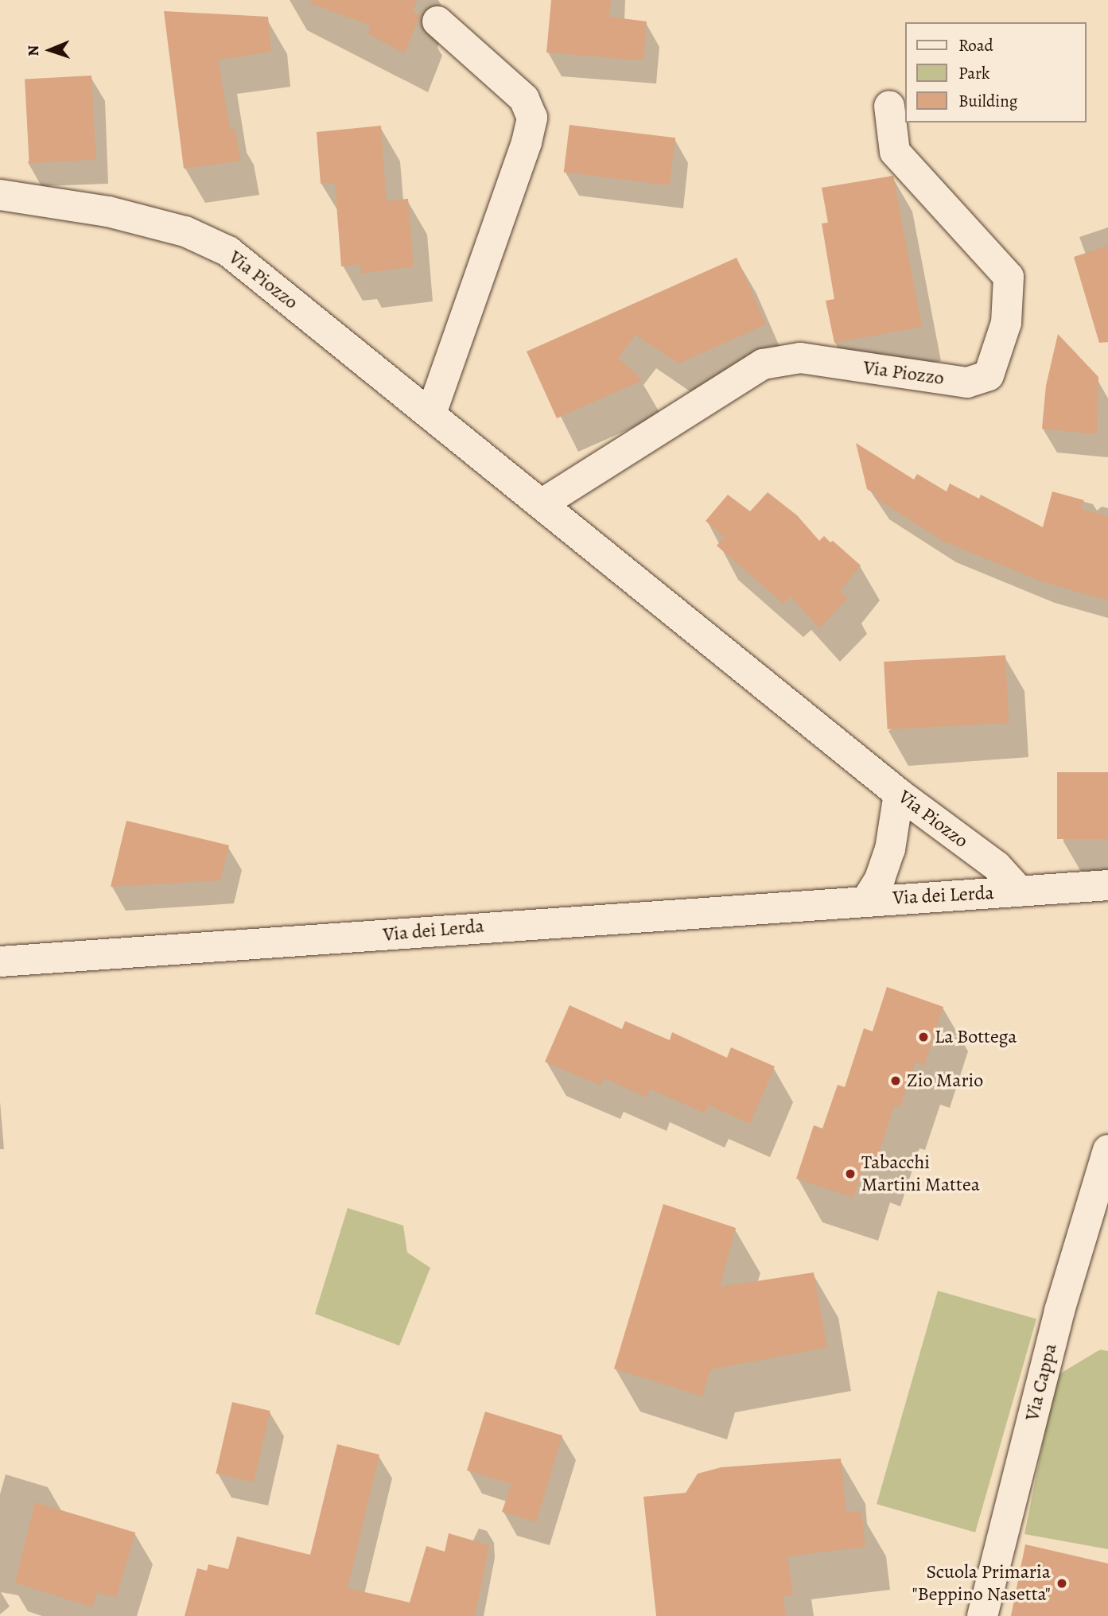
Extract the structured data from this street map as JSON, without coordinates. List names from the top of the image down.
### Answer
{
  "streets": {
    "street": ["Via Piozzo", "Via dei Lerda", "Via Cappa"]
  },
  "crossings": [
    ["Via Piozzo", "Via dei Lerda"]
  ],
  "places": [
    "La Bottega",
    "Zio Mario",
    "Tabacchi Martini Mattea",
    "Scuola Primaria \"Beppino Nasetta\""
  ],
  "legend": ["Road", "Park", "Building"],
  "north": "left"
}
